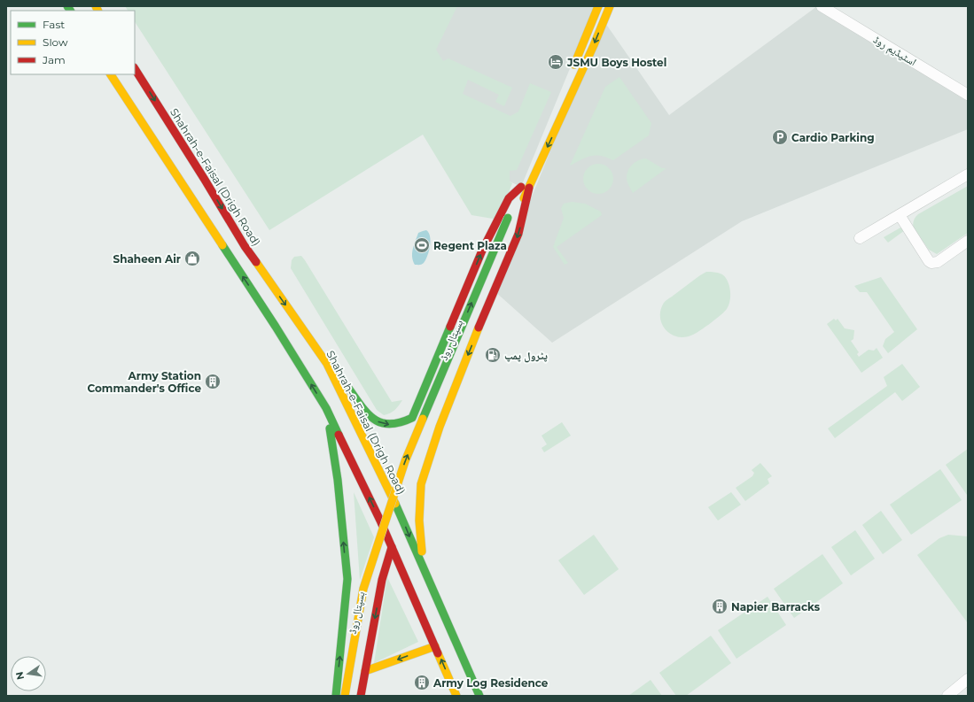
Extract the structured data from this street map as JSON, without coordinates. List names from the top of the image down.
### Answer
{
  "streets": {
    "main road": ["Shahrah-e-Faisal (Drigh Road)", "ہسپتال روڈ"],
    "street": ["اسٹیڈیم روڈ"]
  },
  "places": {
    "hotel": ["JSMU Boys Hostel"],
    "parking": ["Cardio Parking"],
    "sports": ["Regent Plaza"],
    "shop": ["Shaheen Air"],
    "fuel station": ["پٹرول پمپ"],
    "building": ["Army Station Commander's Office", "Napier Barracks", "Army Log Residence"]
  },
  "legend": ["Fast", "Slow", "Jam"],
  "north": "left"
}
